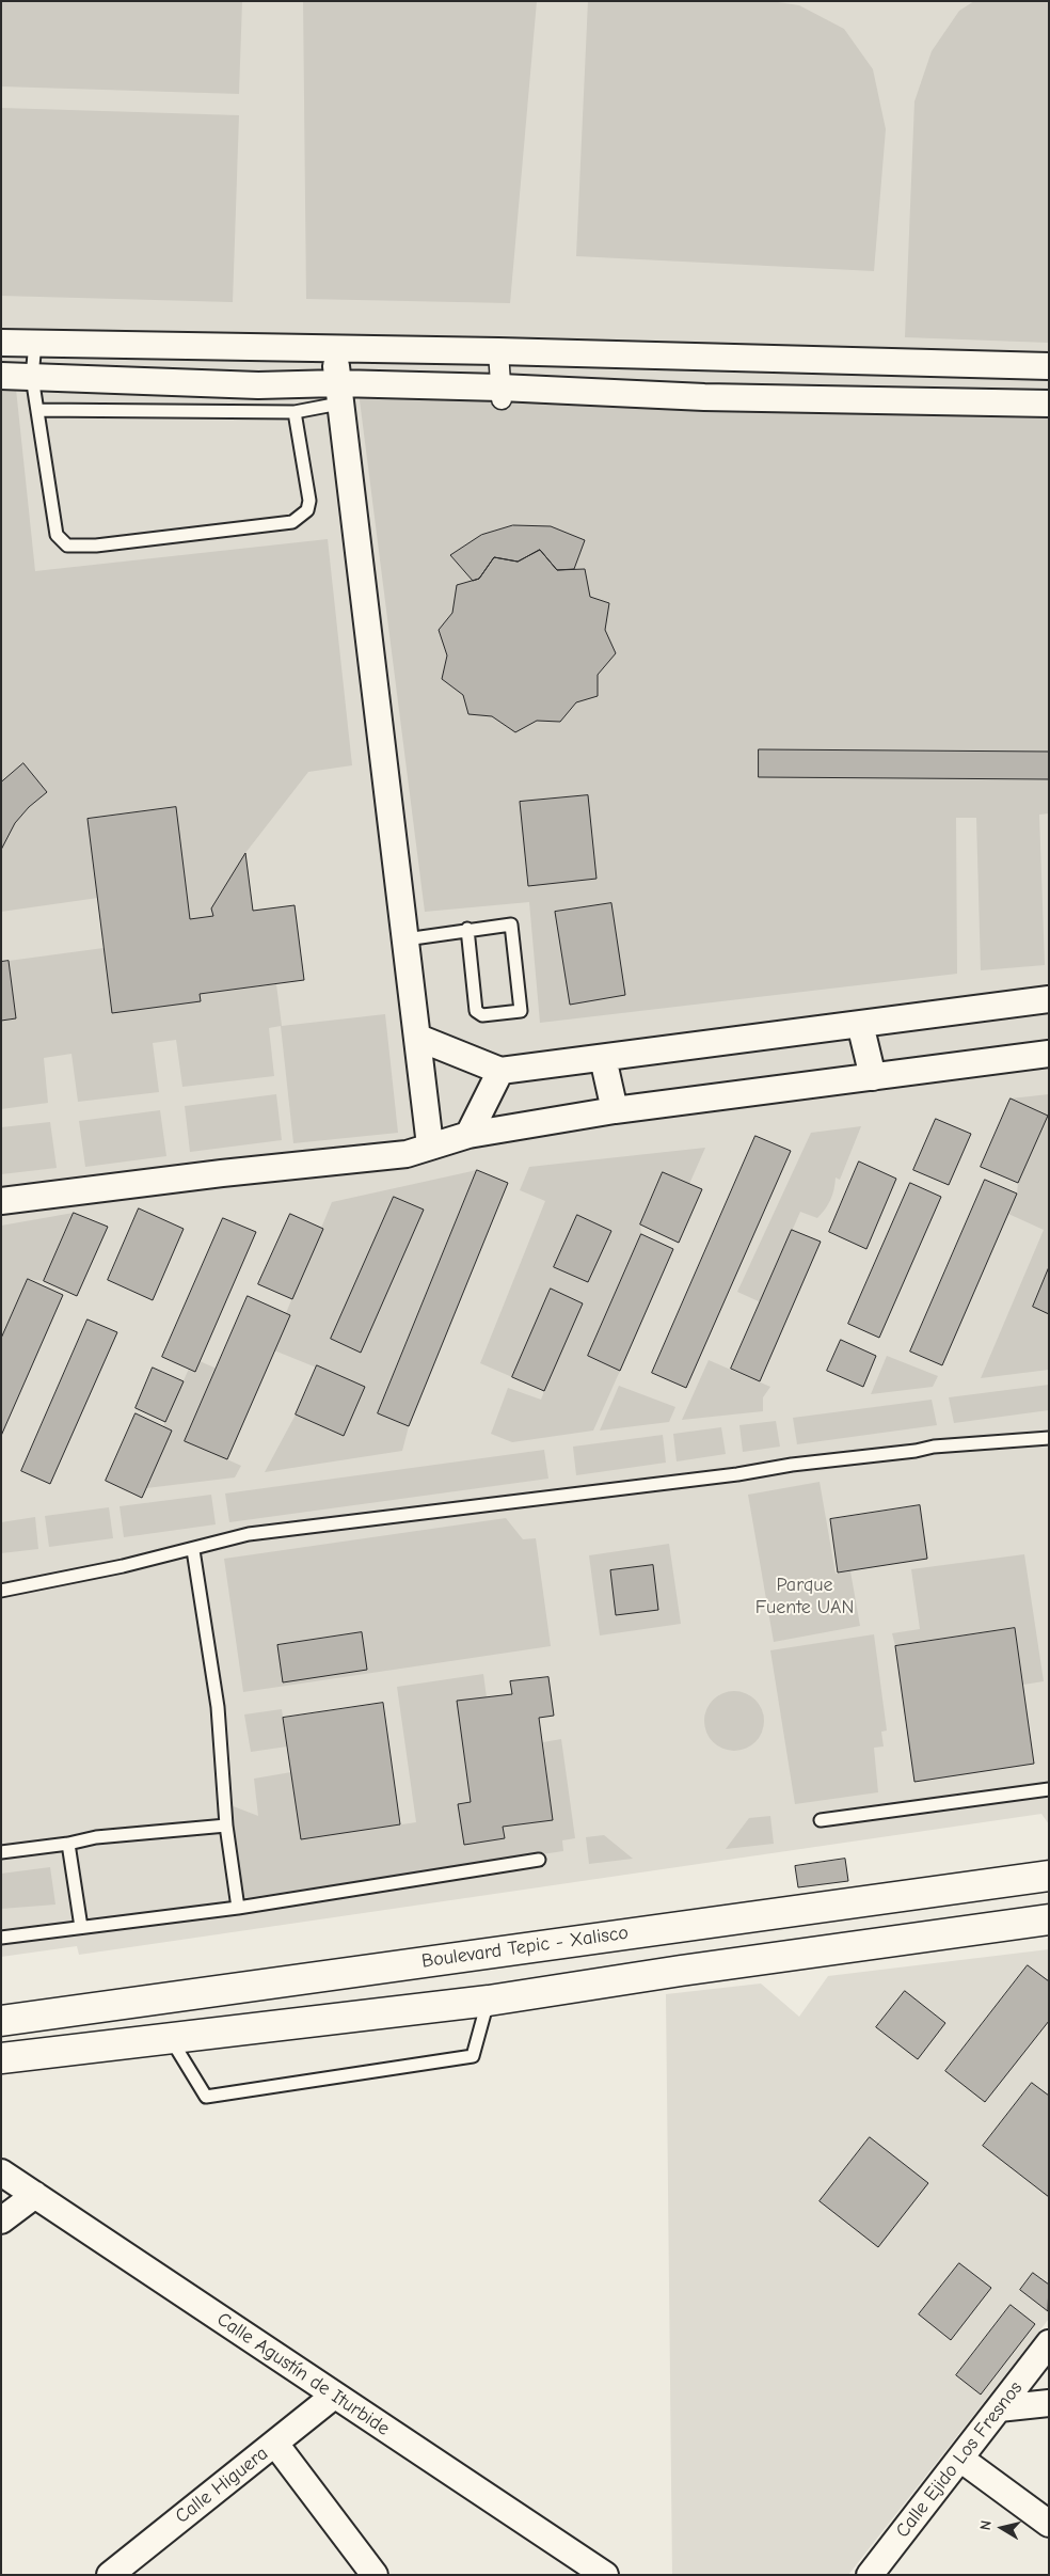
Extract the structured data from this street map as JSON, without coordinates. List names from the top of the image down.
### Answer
{
  "streets": {
    "main road": ["Boulevard Tepic - Xalisco"],
    "street": ["Calle Agustín de Iturbide", "Calle Ejido Los Fresnos", "Calle Higuera"]
  },
  "crossings": [
    ["Calle Agustín de Iturbide", "Calle Higuera"]
  ],
  "parks": ["Parque Fuente UAN"],
  "north": "left"
}
